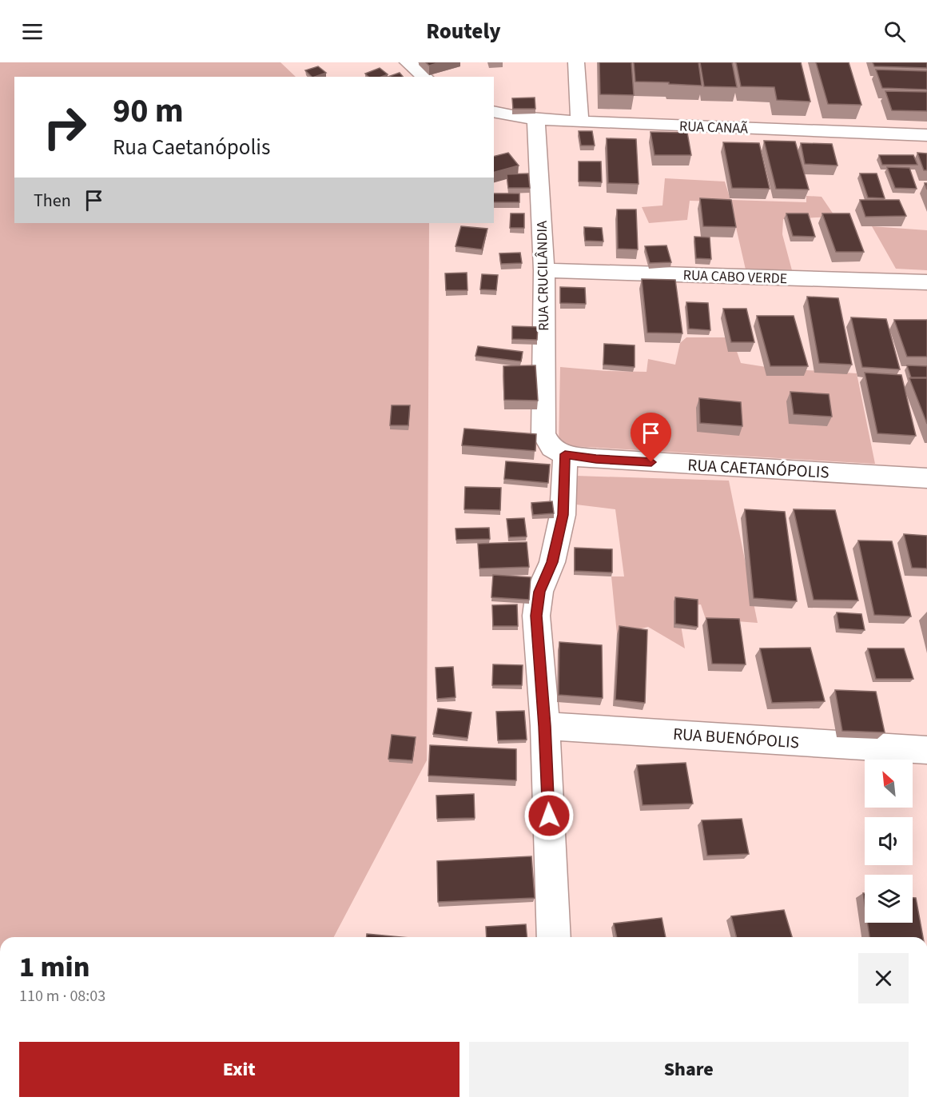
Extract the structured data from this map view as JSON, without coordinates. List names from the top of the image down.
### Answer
{
  "streets": {
    "street": [
      "RUA CANAÃ",
      "RUA CRUCILÂNDIA",
      "RUA CABO VERDE",
      "RUA CAETANÓPOLIS",
      "RUA BUENÓPOLIS"
    ]
  },
  "crossings": [
    ["RUA CANAÃ", "RUA CRUCILÂNDIA"],
    ["RUA CRUCILÂNDIA", "RUA CABO VERDE"],
    ["RUA CRUCILÂNDIA", "RUA CAETANÓPOLIS"]
  ],
  "north": "top left",
  "page": {
    "header": "Routely",
    "turn": ["90 m", "Rua Caetanópolis"],
    "then": "Then",
    "heading": ["1 min", "110 m · 08:03"],
    "buttons": ["Exit", "Share"]
  }
}
